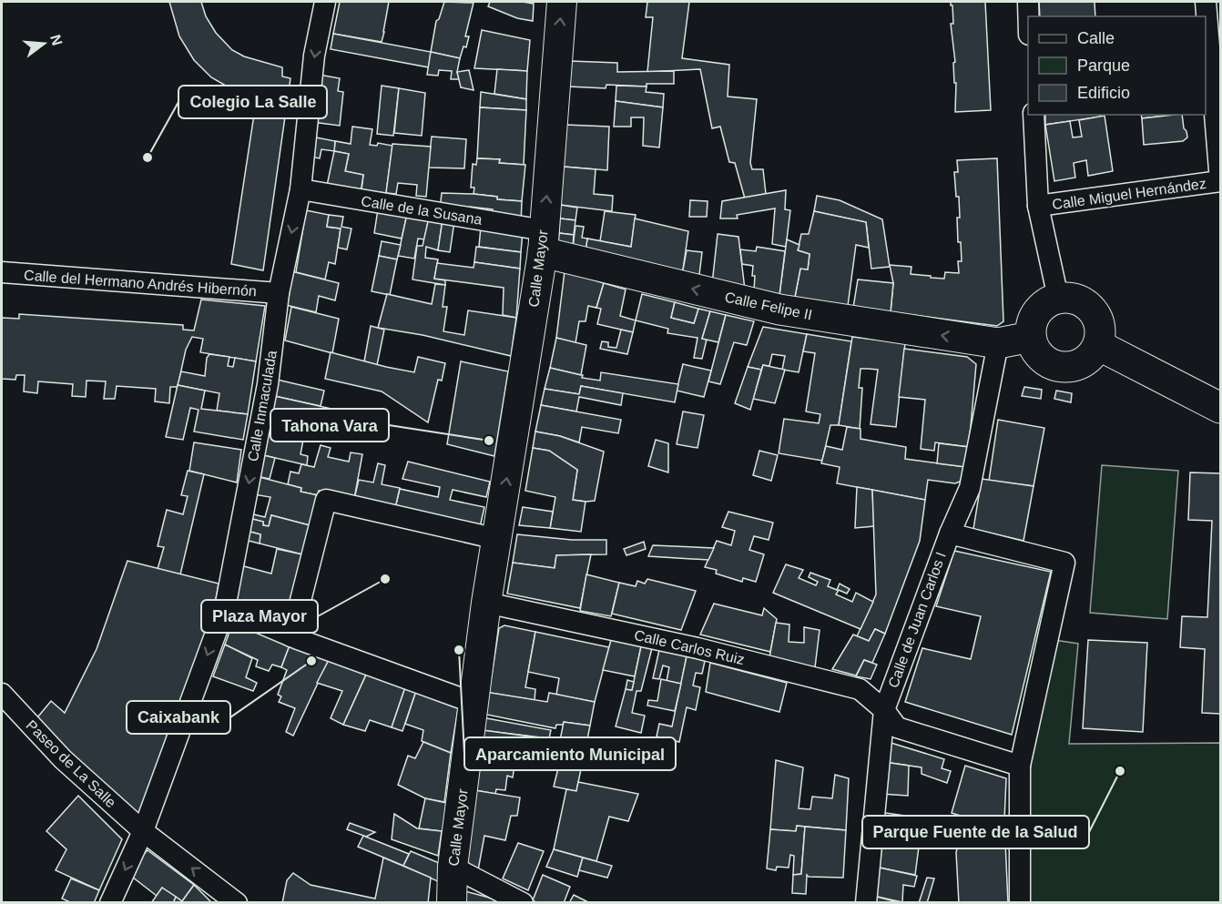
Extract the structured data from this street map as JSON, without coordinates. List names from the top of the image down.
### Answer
{
  "streets": {
    "main road": ["Calle Felipe II"],
    "street": [
      "Calle Miguel Hernández",
      "Calle de la Susana",
      "Calle Mayor",
      "Calle del Hermano Andrés Hibernón",
      "Calle Inmaculada",
      "Calle de Juan Carlos I",
      "Calle Carlos Ruiz",
      "Paseo de La Salle"
    ]
  },
  "crossings": [
    ["Calle de la Susana", "Calle Mayor"],
    ["Calle de la Susana", "Calle Felipe II"],
    ["Calle de la Susana", "Calle Inmaculada"],
    ["Calle Mayor", "Calle Felipe II"],
    ["Calle Mayor", "Calle Carlos Ruiz"],
    ["Calle del Hermano Andrés Hibernón", "Calle Inmaculada"],
    ["Calle Felipe II", "Calle de Juan Carlos I"],
    ["Calle Inmaculada", "Paseo de La Salle"],
    ["Calle de Juan Carlos I", "Calle Carlos Ruiz"]
  ],
  "one_way": [
    "Calle Mayor",
    "Calle Felipe II",
    "Calle Inmaculada",
    "Paseo de La Salle"
  ],
  "places": [
    "Colegio La Salle",
    "Tahona Vara",
    "Plaza Mayor",
    "Aparcamiento Municipal",
    "Caixabank",
    "Parque Fuente de la Salud"
  ],
  "legend": ["Calle", "Parque", "Edificio"],
  "north": "right"
}
